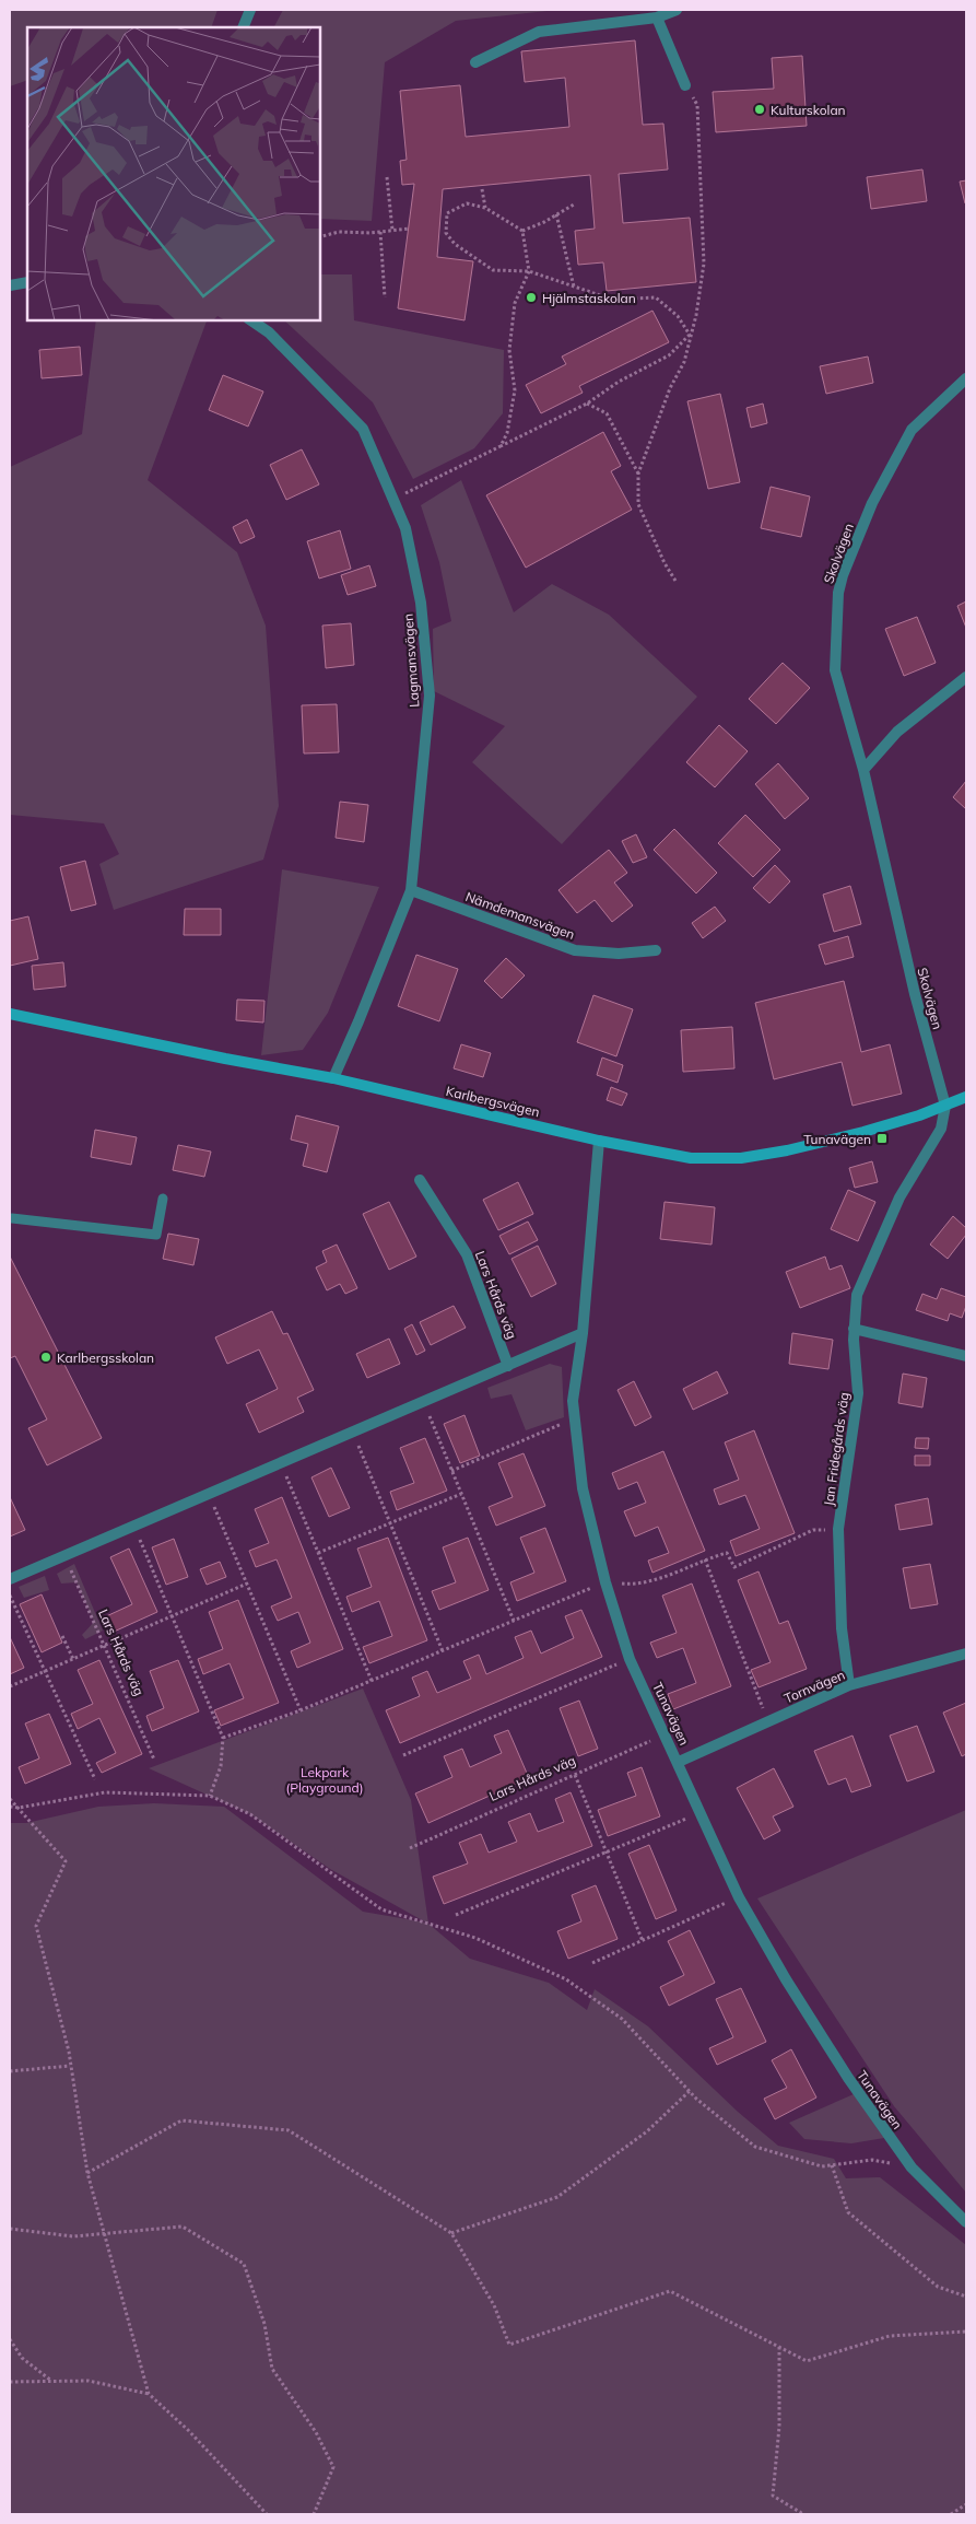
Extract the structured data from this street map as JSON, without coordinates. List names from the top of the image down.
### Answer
{
  "streets": {
    "street": [
      "Skolvägen",
      "Lagmansvägen",
      "Nämdemansvägen",
      "Karlbergsvägen",
      "Lars Hårds väg",
      "Jan Fridegårds väg",
      "Tornvägen",
      "Tunavägen"
    ]
  },
  "crossings": [
    ["Skolvägen", "Karlbergsvägen"],
    ["Skolvägen", "Jan Fridegårds väg"],
    ["Lagmansvägen", "Nämdemansvägen"],
    ["Lagmansvägen", "Karlbergsvägen"],
    ["Karlbergsvägen", "Jan Fridegårds väg"],
    ["Karlbergsvägen", "Tunavägen"],
    ["Lars Hårds väg", "Tunavägen"],
    ["Jan Fridegårds väg", "Tornvägen"],
    ["Tornvägen", "Tunavägen"]
  ],
  "parks": ["Lekpark (Playground)"],
  "places": {
    "other": ["Kulturskolan", "Hjälmstaskolan", "Karlbergsskolan"],
    "transit": ["Tunavägen"]
  }
}
